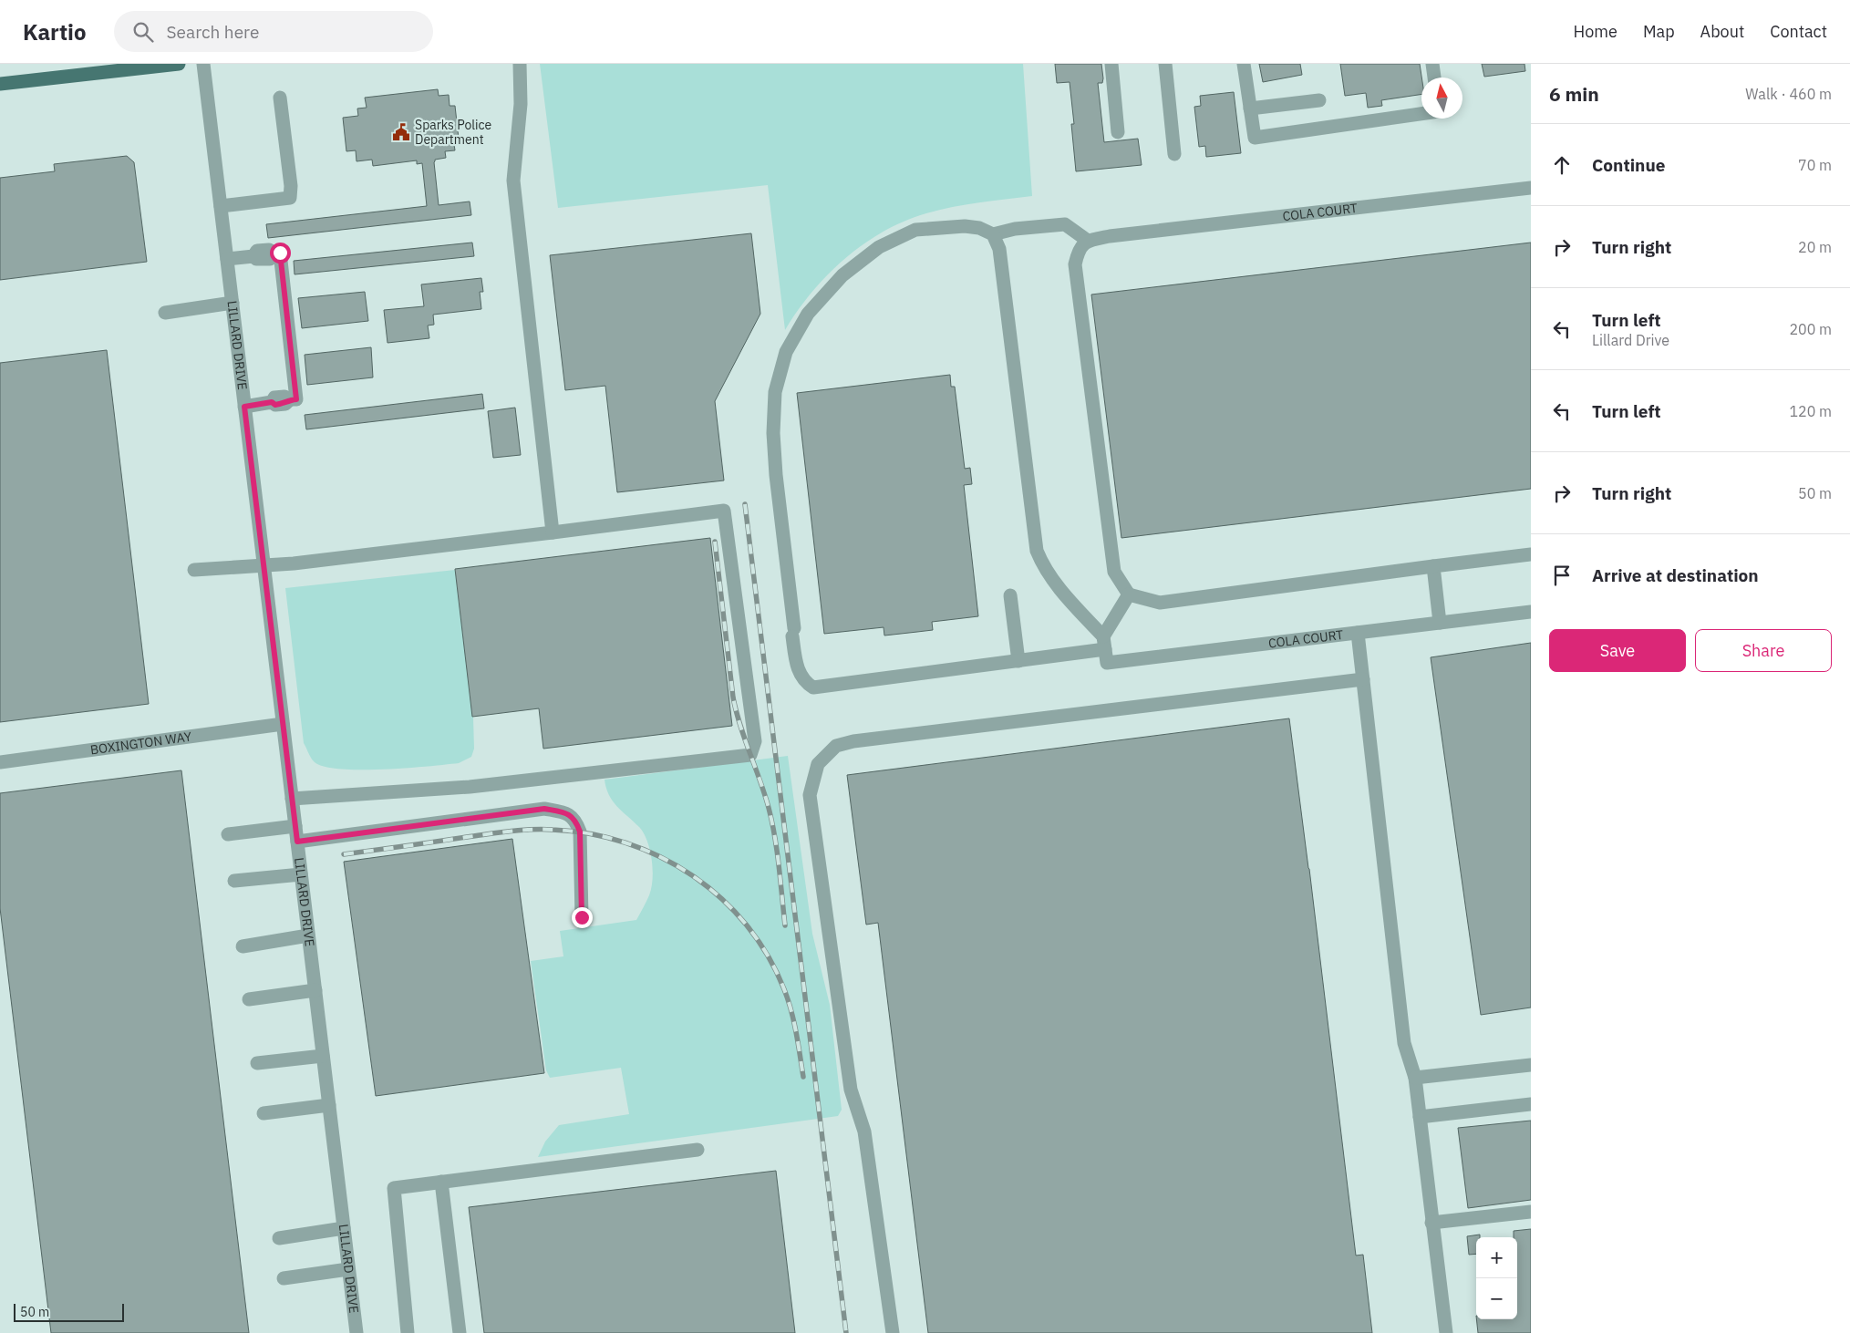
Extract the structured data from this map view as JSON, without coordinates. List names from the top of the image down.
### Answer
{
  "streets": {
    "street": ["COLA COURT", "LILLARD DRIVE", "BOXINGTON WAY"]
  },
  "crossings": [
    ["LILLARD DRIVE", "BOXINGTON WAY"]
  ],
  "places": {
    "public building": ["Sparks Police Department"]
  },
  "scale_bar": "50 m",
  "north": "top",
  "page": {
    "header": "Kartio",
    "search": "Search here",
    "nav": [
      "Home",
      "Map",
      "About",
      "Contact"
    ],
    "heading": ["6 min", "Walk · 460 m"],
    "list": [
      ["Continue", "70 m"],
      ["Turn right", "20 m"],
      ["Turn left", "Lillard Drive", "200 m"],
      ["Turn left", "120 m"],
      ["Turn right", "50 m"],
      "Arrive at destination"
    ],
    "buttons": ["Save", "Share"],
    "map_buttons": ["+", "−"],
    "scale": "50 m"
  }
}
